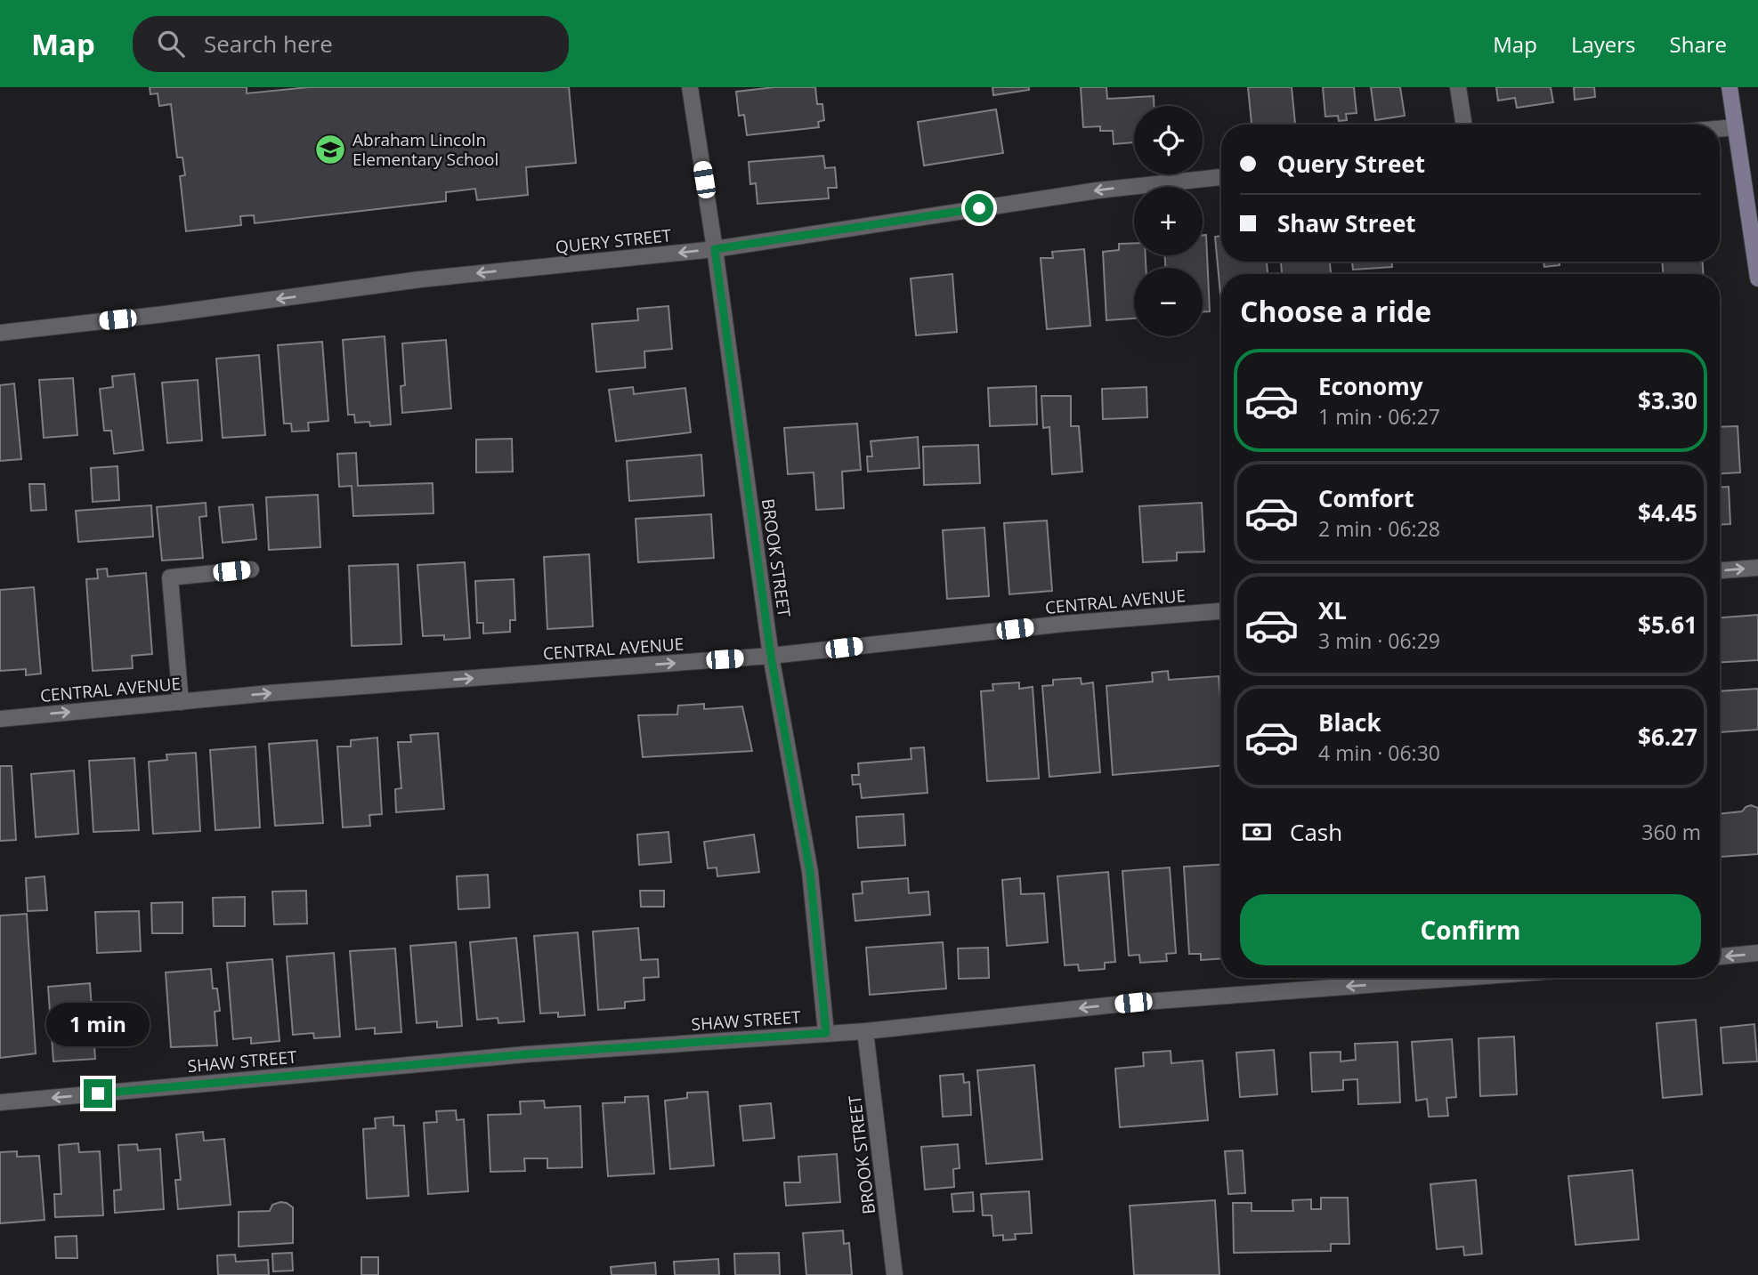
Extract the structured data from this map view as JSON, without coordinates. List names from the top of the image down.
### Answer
{
  "streets": {
    "street": [
      "QUERY STREET",
      "BROOK STREET",
      "CENTRAL AVENUE",
      "SHAW STREET"
    ]
  },
  "crossings": [
    ["QUERY STREET", "BROOK STREET"],
    ["BROOK STREET", "CENTRAL AVENUE"],
    ["BROOK STREET", "SHAW STREET"]
  ],
  "one_way": ["QUERY STREET", "CENTRAL AVENUE", "SHAW STREET"],
  "places": {
    "school or university": ["Abraham Lincoln Elementary School"]
  },
  "page": {
    "header": "Map",
    "search": "Search here",
    "nav": ["Map", "Layers", "Share"],
    "map_buttons": ["+", "−"],
    "banner": ["Query Street", "Shaw Street"],
    "heading": "Choose a ride",
    "list": [
      {
        "name": "Economy",
        "note": "1 min · 06:27",
        "value": "$3.30"
      },
      {
        "name": "Comfort",
        "note": "2 min · 06:28",
        "value": "$4.45"
      },
      {
        "name": "XL",
        "note": "3 min · 06:29",
        "value": "$5.61"
      },
      {
        "name": "Black",
        "note": "4 min · 06:30",
        "value": "$6.27"
      }
    ],
    "pay": ["Cash", "360 m"],
    "buttons": "Confirm",
    "bubble": "1 min"
  }
}
